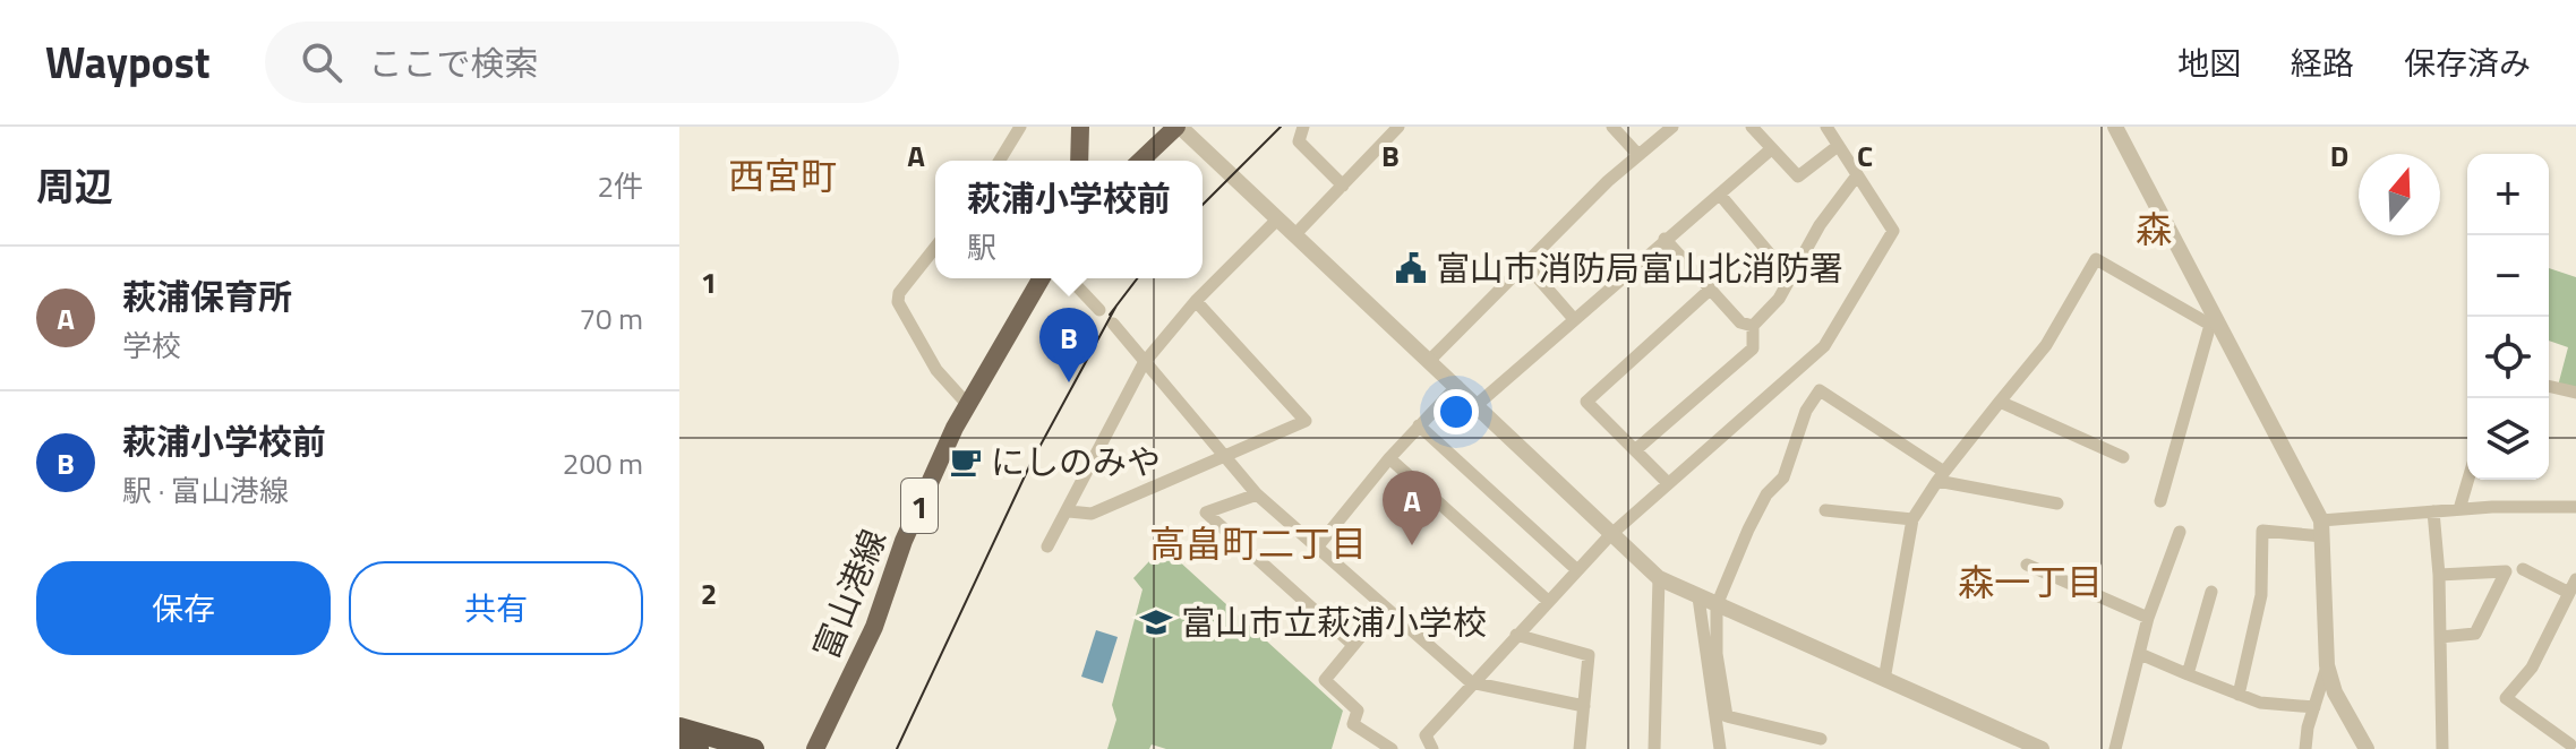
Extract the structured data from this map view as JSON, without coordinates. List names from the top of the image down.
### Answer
{
  "streets": {
    "main road": ["1", "富山港線"]
  },
  "districts": [
    "西宮町",
    "森",
    "高畠町二丁目",
    "森一丁目"
  ],
  "places": {
    "public building": ["富山市消防局富山北消防署"],
    "cafe": ["にしのみや"],
    "school or university": ["富山市立萩浦小学校"]
  },
  "north": "top",
  "page": {
    "header": "Waypost",
    "search": "ここで検索",
    "nav": ["地図", "経路", "保存済み"],
    "heading": ["周辺", "2件"],
    "map_buttons": ["+", "−"],
    "popup": ["萩浦小学校前", "駅"],
    "list": [
      {
        "mark": "A",
        "name": "萩浦保育所",
        "note": "学校",
        "value": "70 m"
      },
      {
        "mark": "B",
        "name": "萩浦小学校前",
        "note": "駅 · 富山港線",
        "value": "200 m"
      }
    ],
    "pins": ["B", "A"],
    "buttons": ["保存", "共有"]
  },
  "grid": {
    "columns": [
      "A",
      "B",
      "C",
      "D"
    ],
    "rows": ["1", "2"]
  }
}
